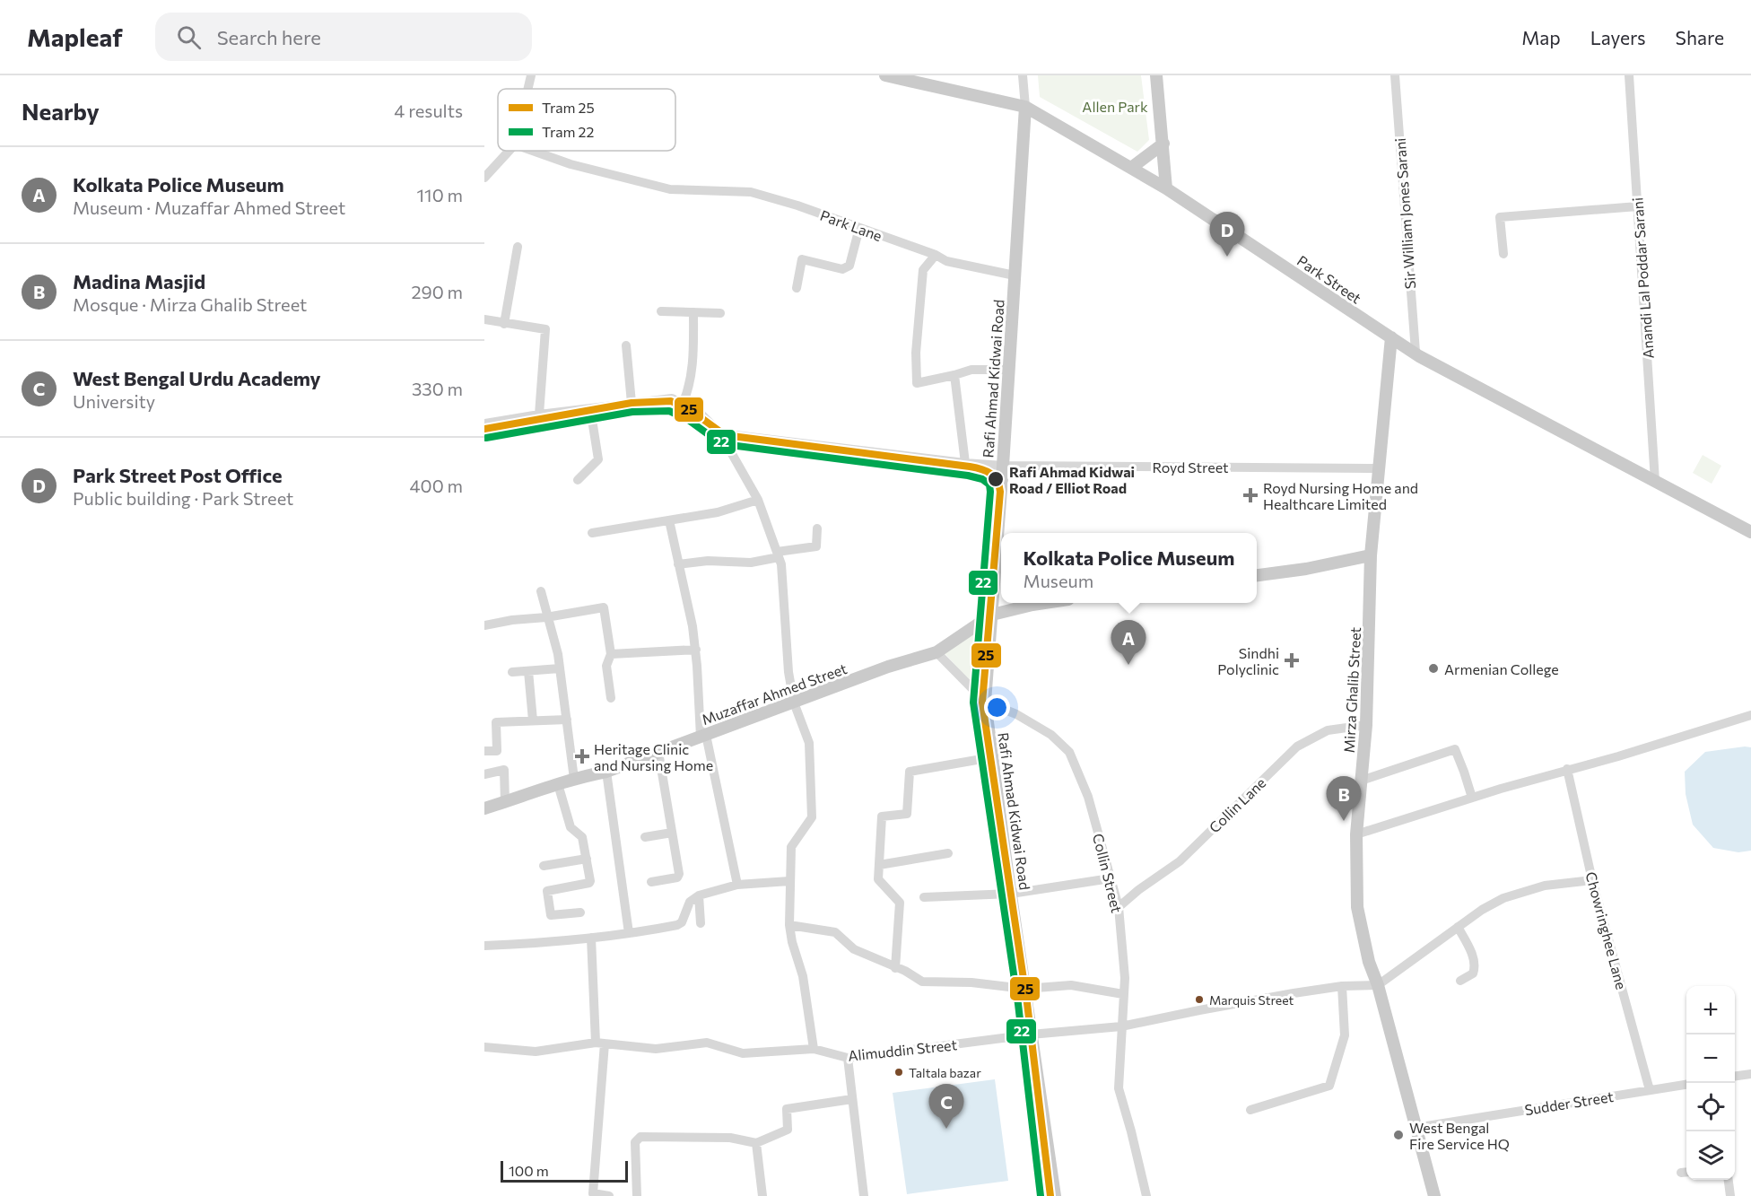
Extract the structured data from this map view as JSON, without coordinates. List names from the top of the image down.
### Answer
{
  "streets": {
    "main road": [
      "Park Street",
      "Rafi Ahmad Kidwai Road",
      "Mirza Ghalib Street",
      "Muzaffar Ahmed Street"
    ],
    "street": [
      "Sir William Jones Sarani",
      "Park Lane",
      "Anandi Lal Poddar Sarani",
      "Royd Street",
      "Collin Lane",
      "Collin Street",
      "Chowringhee Lane",
      "Alimuddin Street",
      "Sudder Street"
    ]
  },
  "crossings": [
    ["Sir William Jones Sarani", "Park Street"],
    ["Park Lane", "Rafi Ahmad Kidwai Road"],
    ["Anandi Lal Poddar Sarani", "Park Street"],
    ["Park Street", "Rafi Ahmad Kidwai Road"],
    ["Park Street", "Mirza Ghalib Street"],
    ["Rafi Ahmad Kidwai Road", "Royd Street"],
    ["Rafi Ahmad Kidwai Road", "Muzaffar Ahmed Street"],
    ["Rafi Ahmad Kidwai Road", "Collin Street"],
    ["Rafi Ahmad Kidwai Road", "Alimuddin Street"],
    ["Royd Street", "Mirza Ghalib Street"],
    ["Mirza Ghalib Street", "Collin Lane"],
    ["Mirza Ghalib Street", "Sudder Street"],
    ["Muzaffar Ahmed Street", "Collin Street"],
    ["Collin Lane", "Collin Street"],
    ["Chowringhee Lane", "Sudder Street"]
  ],
  "parks": ["Allen Park"],
  "places": {
    "other": [
      "Rafi Ahmad Kidwai Road / Elliot Road",
      "Armenian College",
      "Marquis Street",
      "Taltala bazar",
      "West Bengal Fire Service HQ"
    ],
    "health": ["Royd Nursing Home and Healthcare Limited", "Sindhi Polyclinic", "Heritage Clinic and Nursing Home"]
  },
  "lines": ["tram line 25", "tram line 22"],
  "legend": ["Tram 25", "Tram 22"],
  "scale_bar": "100 m",
  "page": {
    "header": "Mapleaf",
    "search": "Search here",
    "nav": ["Map", "Layers", "Share"],
    "heading": ["Nearby", "4 results"],
    "list": [
      {
        "mark": "A",
        "name": "Kolkata Police Museum",
        "note": "Museum · Muzaffar Ahmed Street",
        "value": "110 m"
      },
      {
        "mark": "B",
        "name": "Madina Masjid",
        "note": "Mosque · Mirza Ghalib Street",
        "value": "290 m"
      },
      {
        "mark": "C",
        "name": "West Bengal Urdu Academy",
        "note": "University",
        "value": "330 m"
      },
      {
        "mark": "D",
        "name": "Park Street Post Office",
        "note": "Public building · Park Street",
        "value": "400 m"
      }
    ],
    "pins": [
      "D",
      "A",
      "B",
      "C"
    ],
    "popup": ["Kolkata Police Museum", "Museum"],
    "map_buttons": ["+", "−"],
    "scale": "100 m"
  }
}
